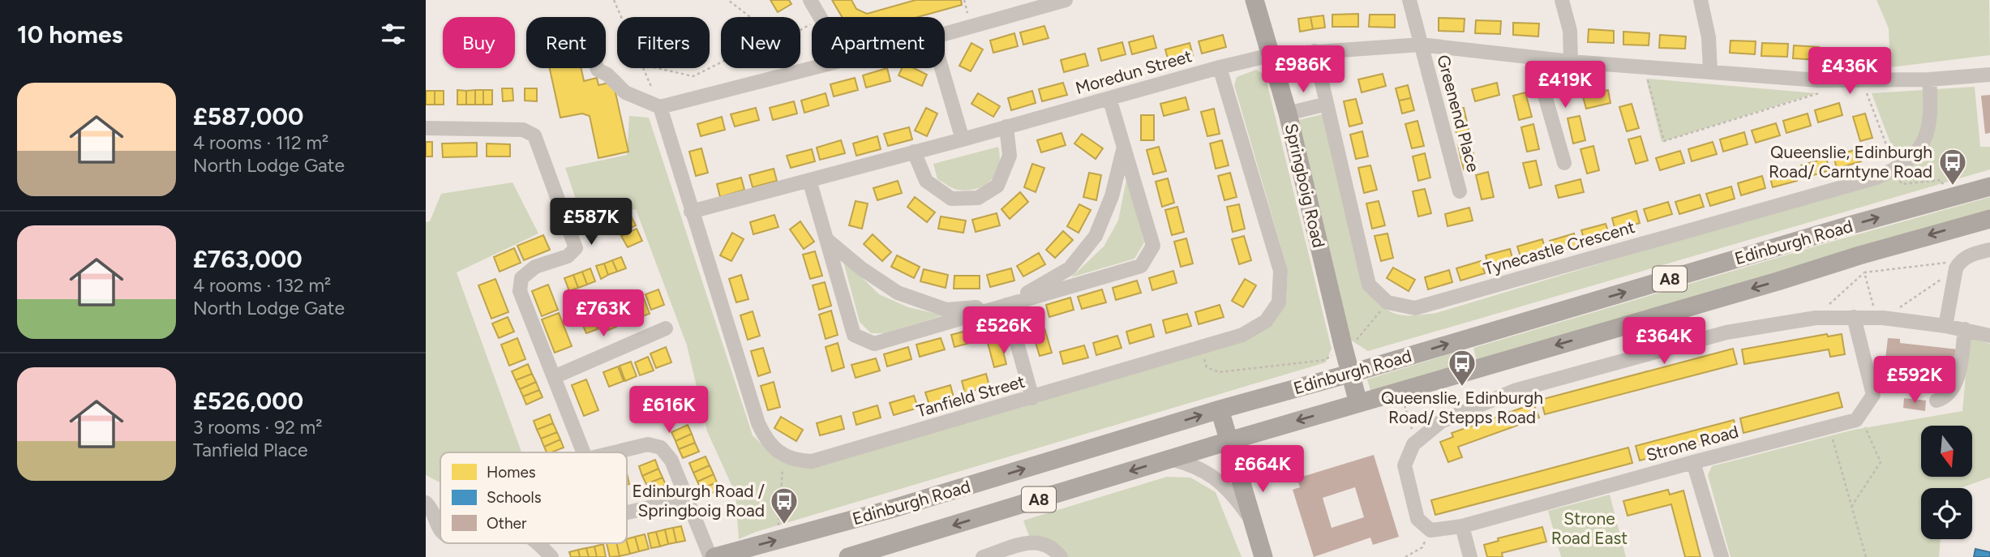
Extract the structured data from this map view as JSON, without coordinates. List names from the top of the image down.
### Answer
{
  "streets": {
    "main road": ["Springboig Road", "Edinburgh Road", "A8"],
    "street": [
      "Moredun Street",
      "Greenend Place",
      "Tynecastle Crescent",
      "Tanfield Street",
      "Strone Road"
    ]
  },
  "crossings": [
    ["Moredun Street", "Greenend Place"],
    ["Moredun Street", "Springboig Road"],
    ["Moredun Street", "Tynecastle Crescent"],
    ["Moredun Street", "Tanfield Street"],
    ["Springboig Road", "Edinburgh Road"]
  ],
  "parks": ["Strone Road East"],
  "places": {
    "bus stop": ["Queenslie, Edinburgh Road/ Carntyne Road", "Queenslie, Edinburgh Road/ Stepps Road", "Edinburgh Road / Springboig Road"]
  },
  "legend": ["Homes", "Schools", "Other"],
  "north": "bottom",
  "page": {
    "heading": "10 homes",
    "chip": [
      "Buy",
      "Rent",
      "Filters",
      "New",
      "Apartment"
    ],
    "price": [
      "£986K",
      "£436K",
      "£419K",
      "£587K",
      "£763K",
      "£526K",
      "£364K",
      "£592K",
      "£616K",
      "£664K"
    ],
    "list": [
      {
        "name": "£587,000",
        "note": "4 rooms · 112 m² · North Lodge Gate"
      },
      {
        "name": "£763,000",
        "note": "4 rooms · 132 m² · North Lodge Gate"
      },
      {
        "name": "£526,000",
        "note": "3 rooms · 92 m² · Tanfield Place"
      }
    ]
  }
}
